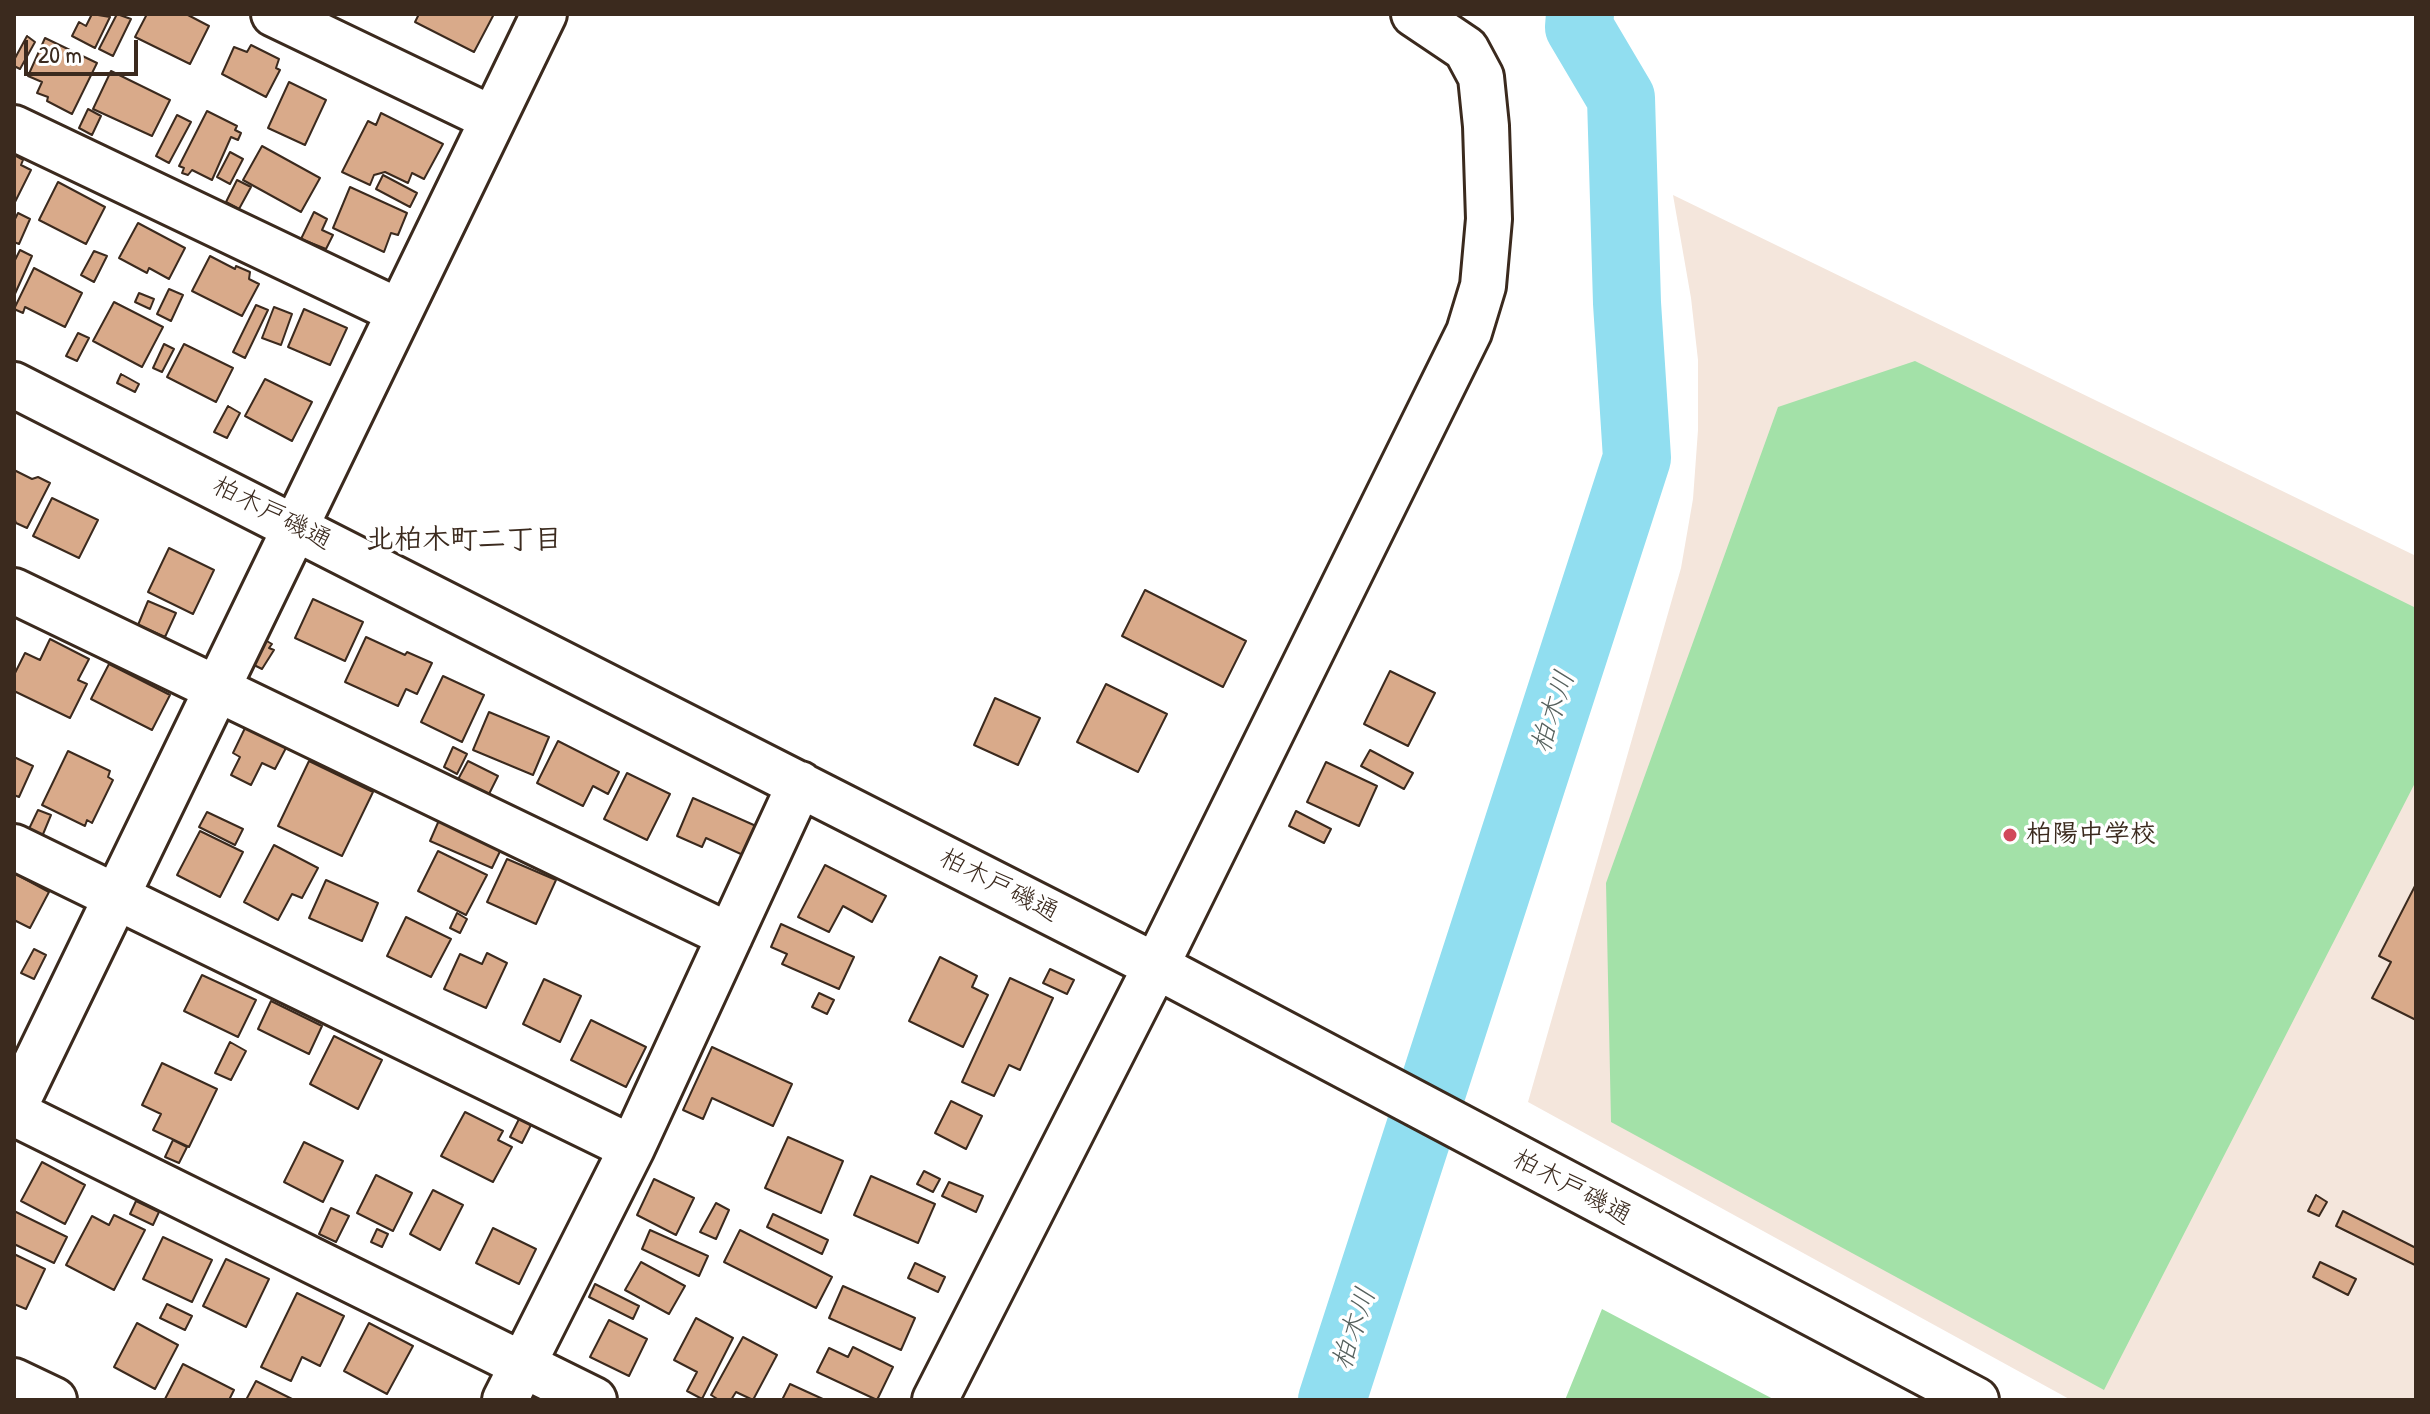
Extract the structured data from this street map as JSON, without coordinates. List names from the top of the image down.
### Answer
{
  "streets": {
    "street": ["柏木戸磯通"]
  },
  "districts": ["北柏木町二丁目"],
  "water": ["柏木川"],
  "places": ["柏陽中学校"],
  "scale_bar": "20 m"
}
